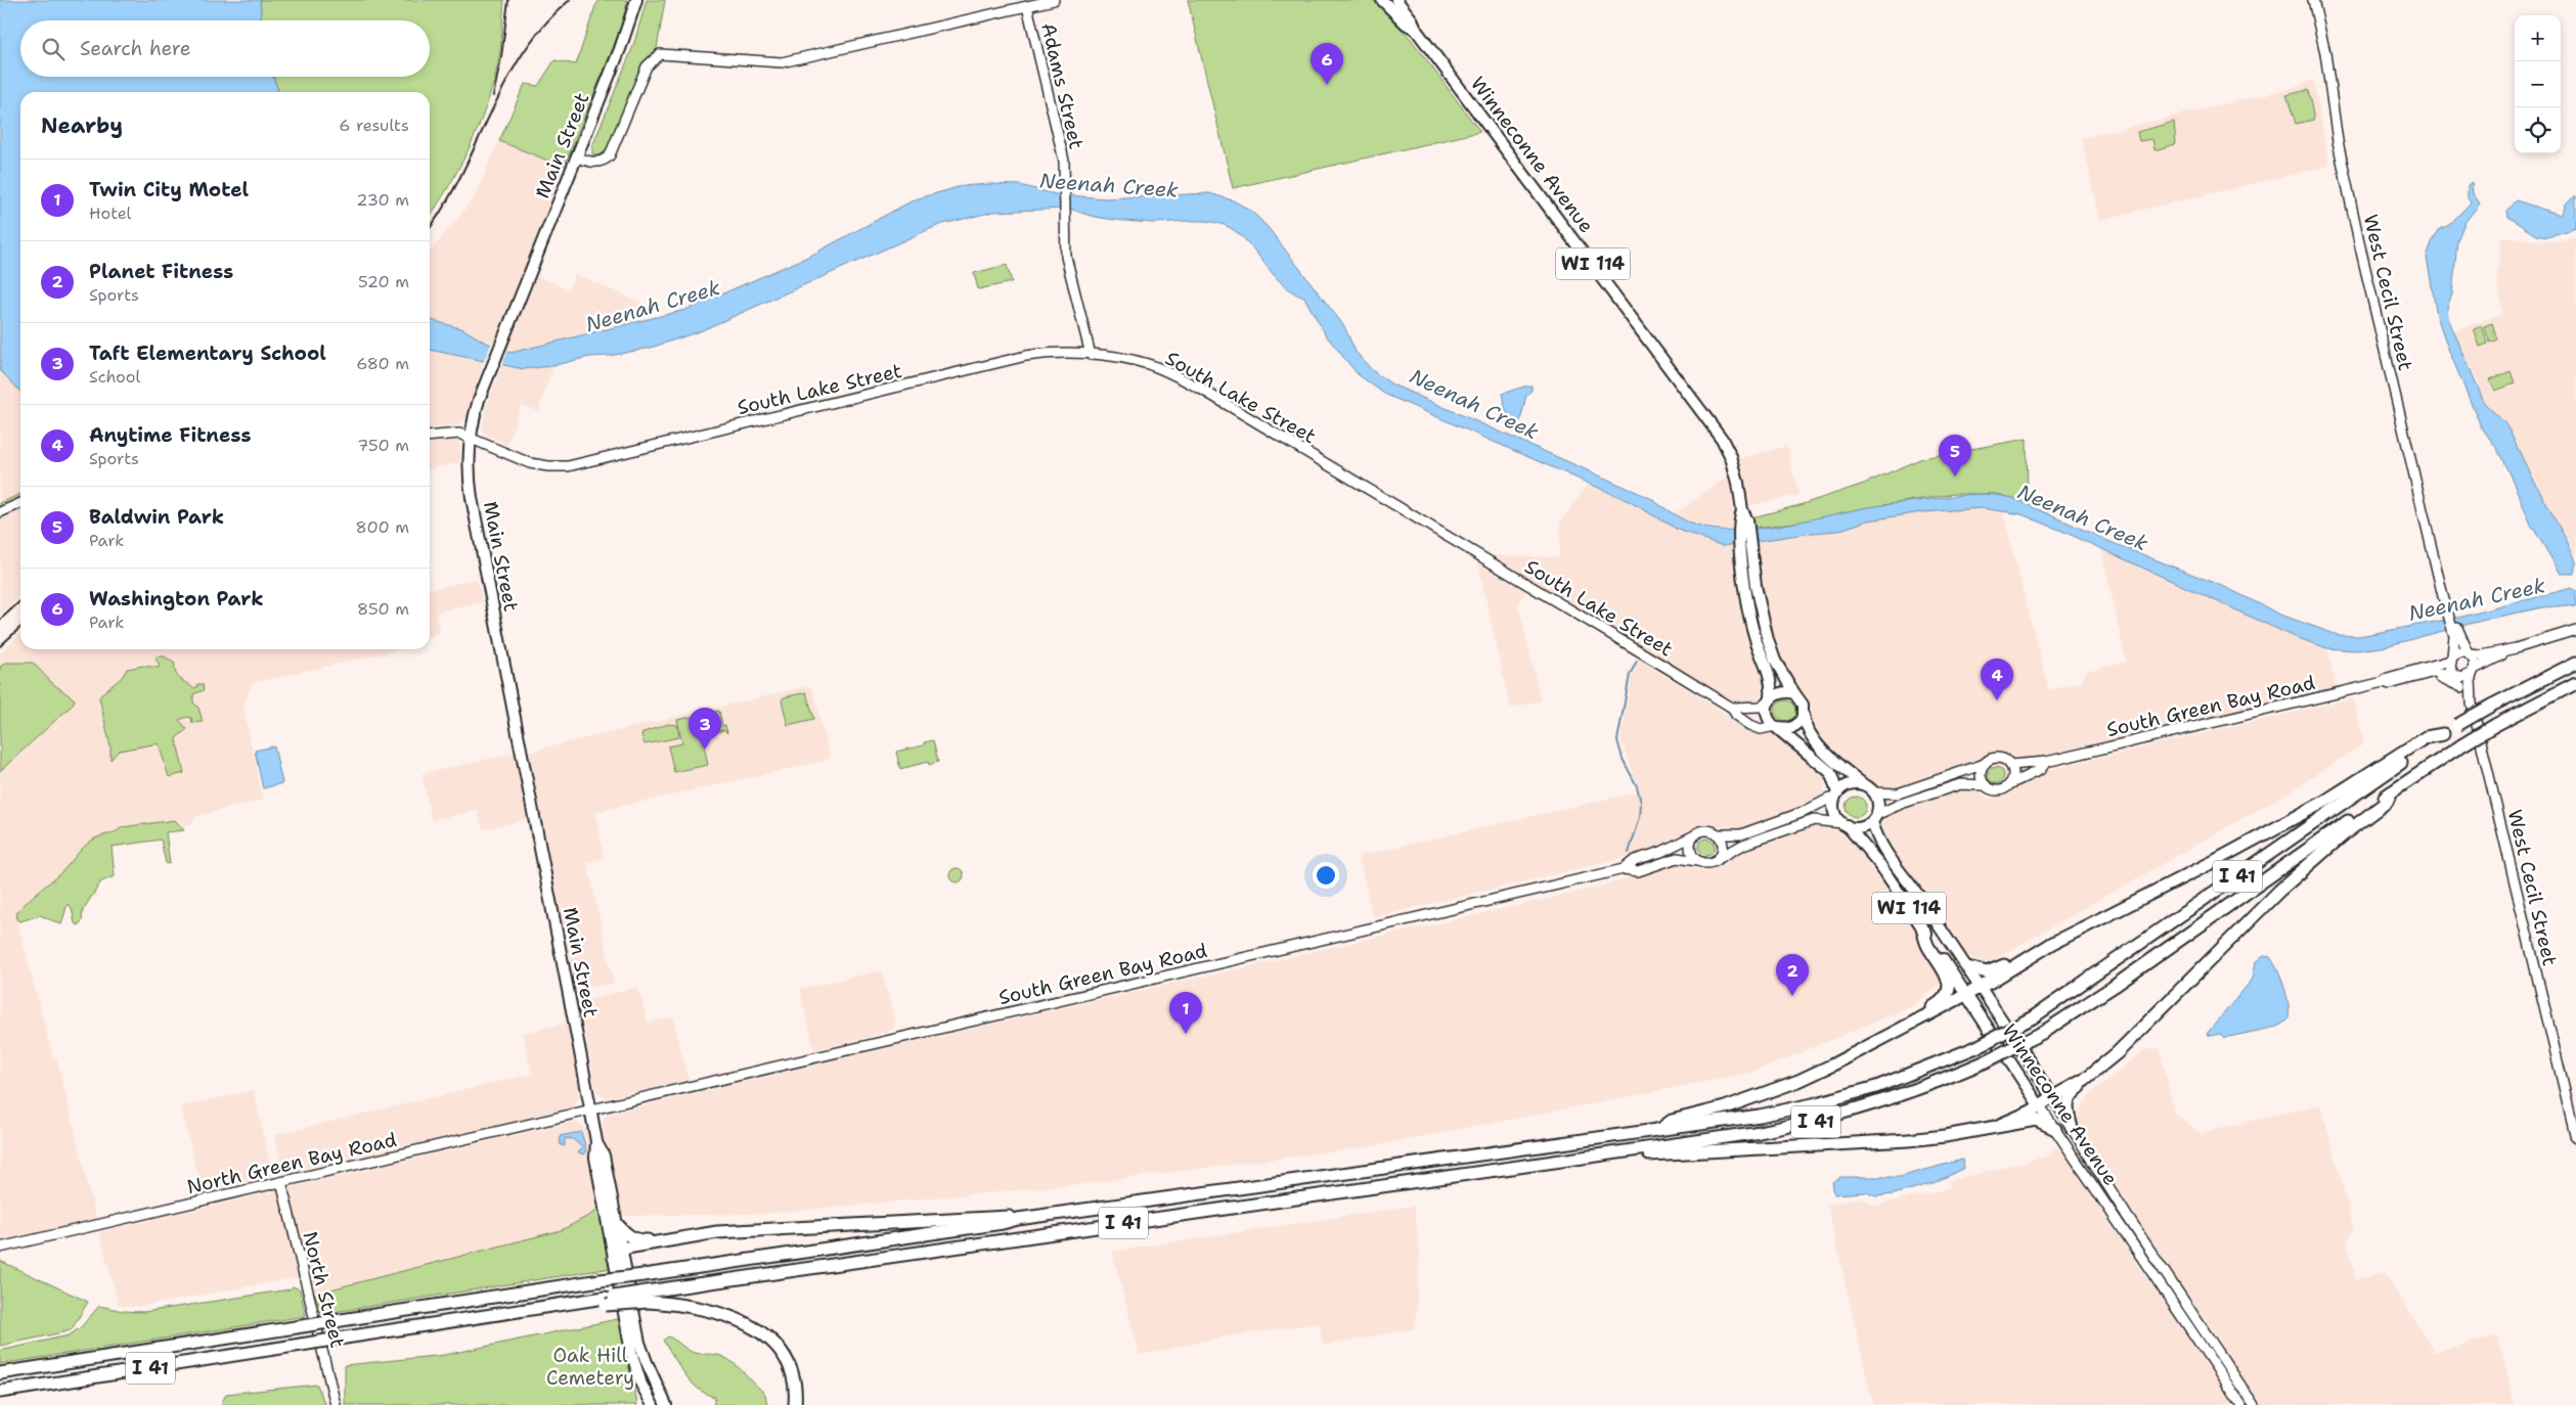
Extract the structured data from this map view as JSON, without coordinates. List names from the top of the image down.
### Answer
{
  "streets": {
    "highway": ["I 41"],
    "main road": [
      "Adams Street",
      "Main Street",
      "Winneconne Avenue",
      "WI 114",
      "West Cecil Street",
      "South Lake Street",
      "South Green Bay Road",
      "North Green Bay Road",
      "North Street"
    ]
  },
  "crossings": [
    ["Adams Street", "South Lake Street"],
    ["Main Street", "South Lake Street"],
    ["Main Street", "South Green Bay Road"],
    ["Main Street", "I 41"],
    ["Main Street", "North Green Bay Road"],
    ["West Cecil Street", "South Green Bay Road"],
    ["South Green Bay Road", "North Green Bay Road"],
    ["North Green Bay Road", "North Street"]
  ],
  "water": ["Neenah Creek"],
  "parks": ["Oak Hill Cemetery"],
  "page": {
    "map_buttons": ["+", "−"],
    "search": "Search here",
    "pins": [
      "6",
      "5",
      "4",
      "3",
      "2",
      "1"
    ],
    "heading": ["Nearby", "6 results"],
    "list": [
      {
        "mark": "1",
        "name": "Twin City Motel",
        "note": "Hotel",
        "value": "230 m"
      },
      {
        "mark": "2",
        "name": "Planet Fitness",
        "note": "Sports",
        "value": "520 m"
      },
      {
        "mark": "3",
        "name": "Taft Elementary School",
        "note": "School",
        "value": "680 m"
      },
      {
        "mark": "4",
        "name": "Anytime Fitness",
        "note": "Sports",
        "value": "750 m"
      },
      {
        "mark": "5",
        "name": "Baldwin Park",
        "note": "Park",
        "value": "800 m"
      },
      {
        "mark": "6",
        "name": "Washington Park",
        "note": "Park",
        "value": "850 m"
      }
    ]
  }
}
